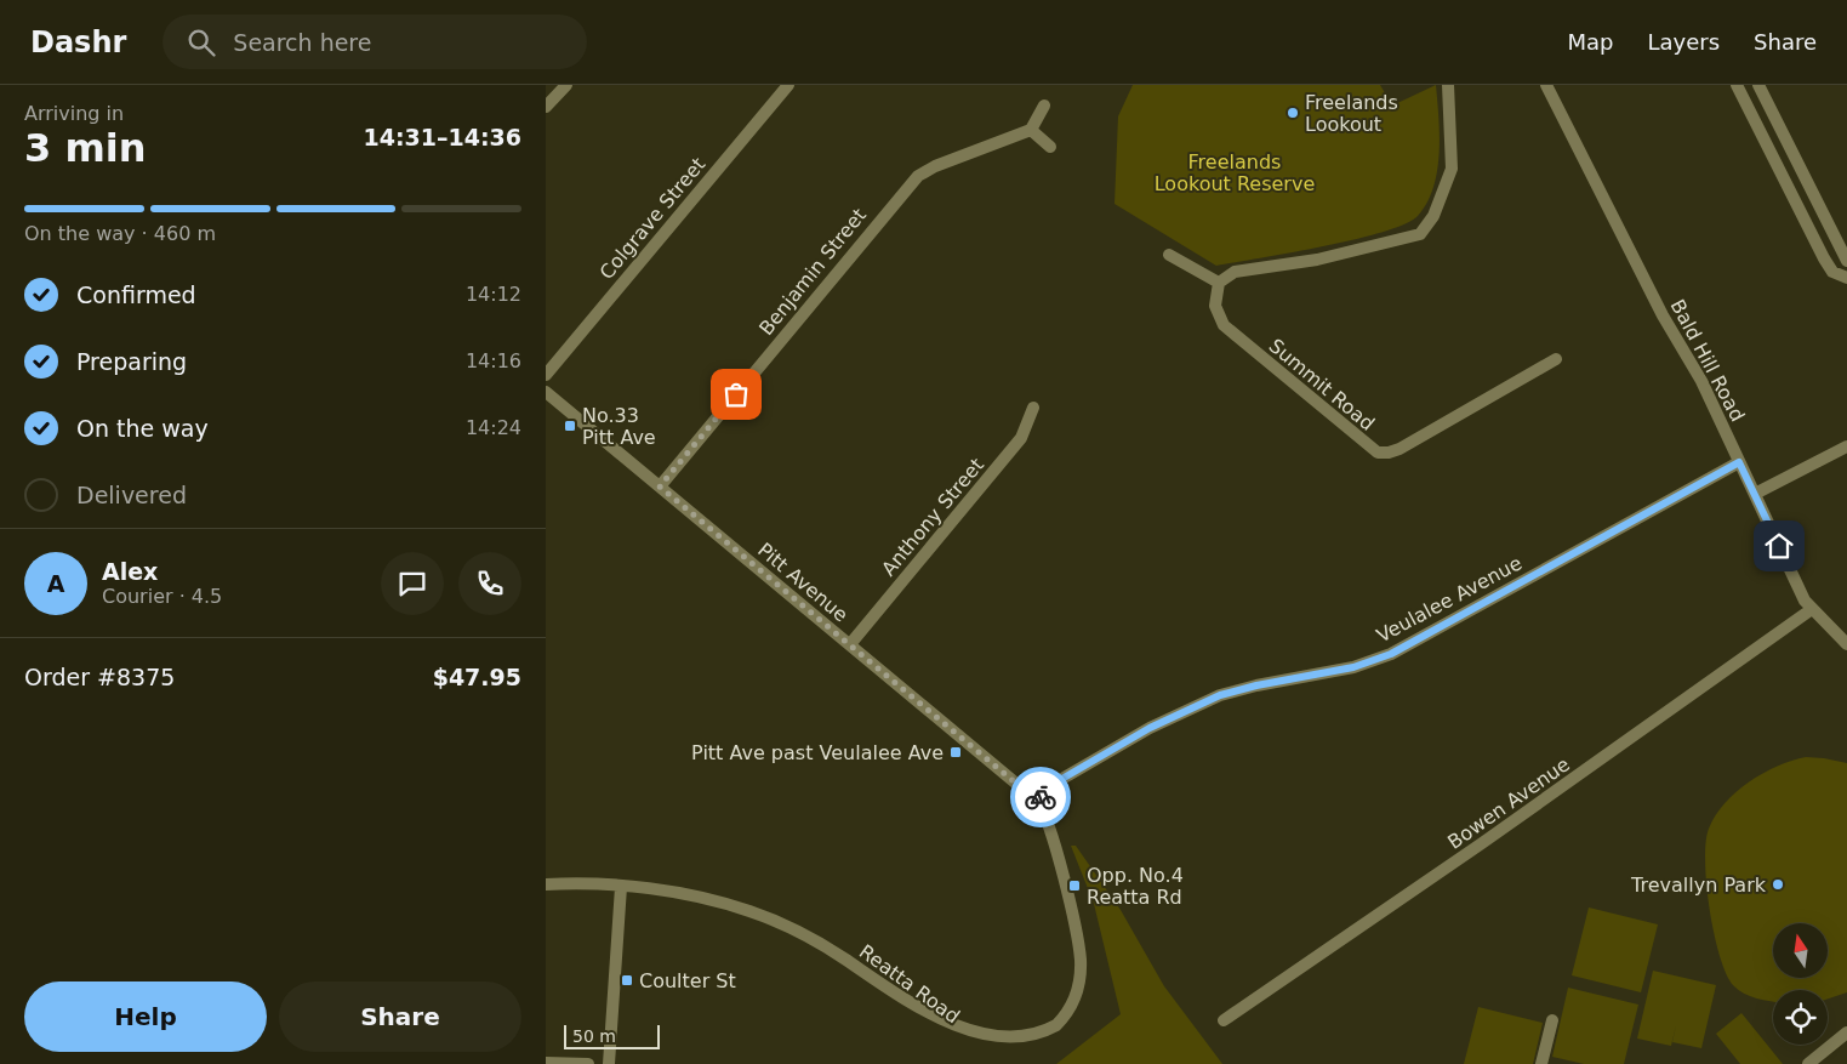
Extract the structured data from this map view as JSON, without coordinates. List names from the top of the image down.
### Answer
{
  "streets": {
    "street": [
      "Colgrave Street",
      "Benjamin Street",
      "Bald Hill Road",
      "Summit Road",
      "Anthony Street",
      "Pitt Avenue",
      "Veulalee Avenue",
      "Bowen Avenue",
      "Reatta Road"
    ]
  },
  "crossings": [
    ["Benjamin Street", "Pitt Avenue"],
    ["Bald Hill Road", "Veulalee Avenue"],
    ["Bald Hill Road", "Bowen Avenue"],
    ["Anthony Street", "Pitt Avenue"],
    ["Pitt Avenue", "Veulalee Avenue"]
  ],
  "parks": ["Freelands Lookout Reserve"],
  "places": {
    "other": ["Freelands Lookout", "Trevallyn Park"],
    "transit": [
      "No.33 Pitt Ave",
      "Pitt Ave past Veulalee Ave",
      "Opp. No.4 Reatta Rd",
      "Coulter St"
    ]
  },
  "scale_bar": "50 m",
  "north": "top",
  "page": {
    "header": "Dashr",
    "search": "Search here",
    "nav": ["Map", "Layers", "Share"],
    "heading": ["3 min", "Arriving in", "14:31–14:36"],
    "panel": [
      "Alex",
      "Courier · 4.5",
      "Order #8375",
      "$47.95"
    ],
    "bar": "On the way · 460 m",
    "list": [
      ["Confirmed", "14:12"],
      ["Preparing", "14:16"],
      ["On the way", "14:24"],
      "Delivered"
    ],
    "round": "A",
    "buttons": ["Help", "Share"],
    "scale": "50 m"
  }
}
